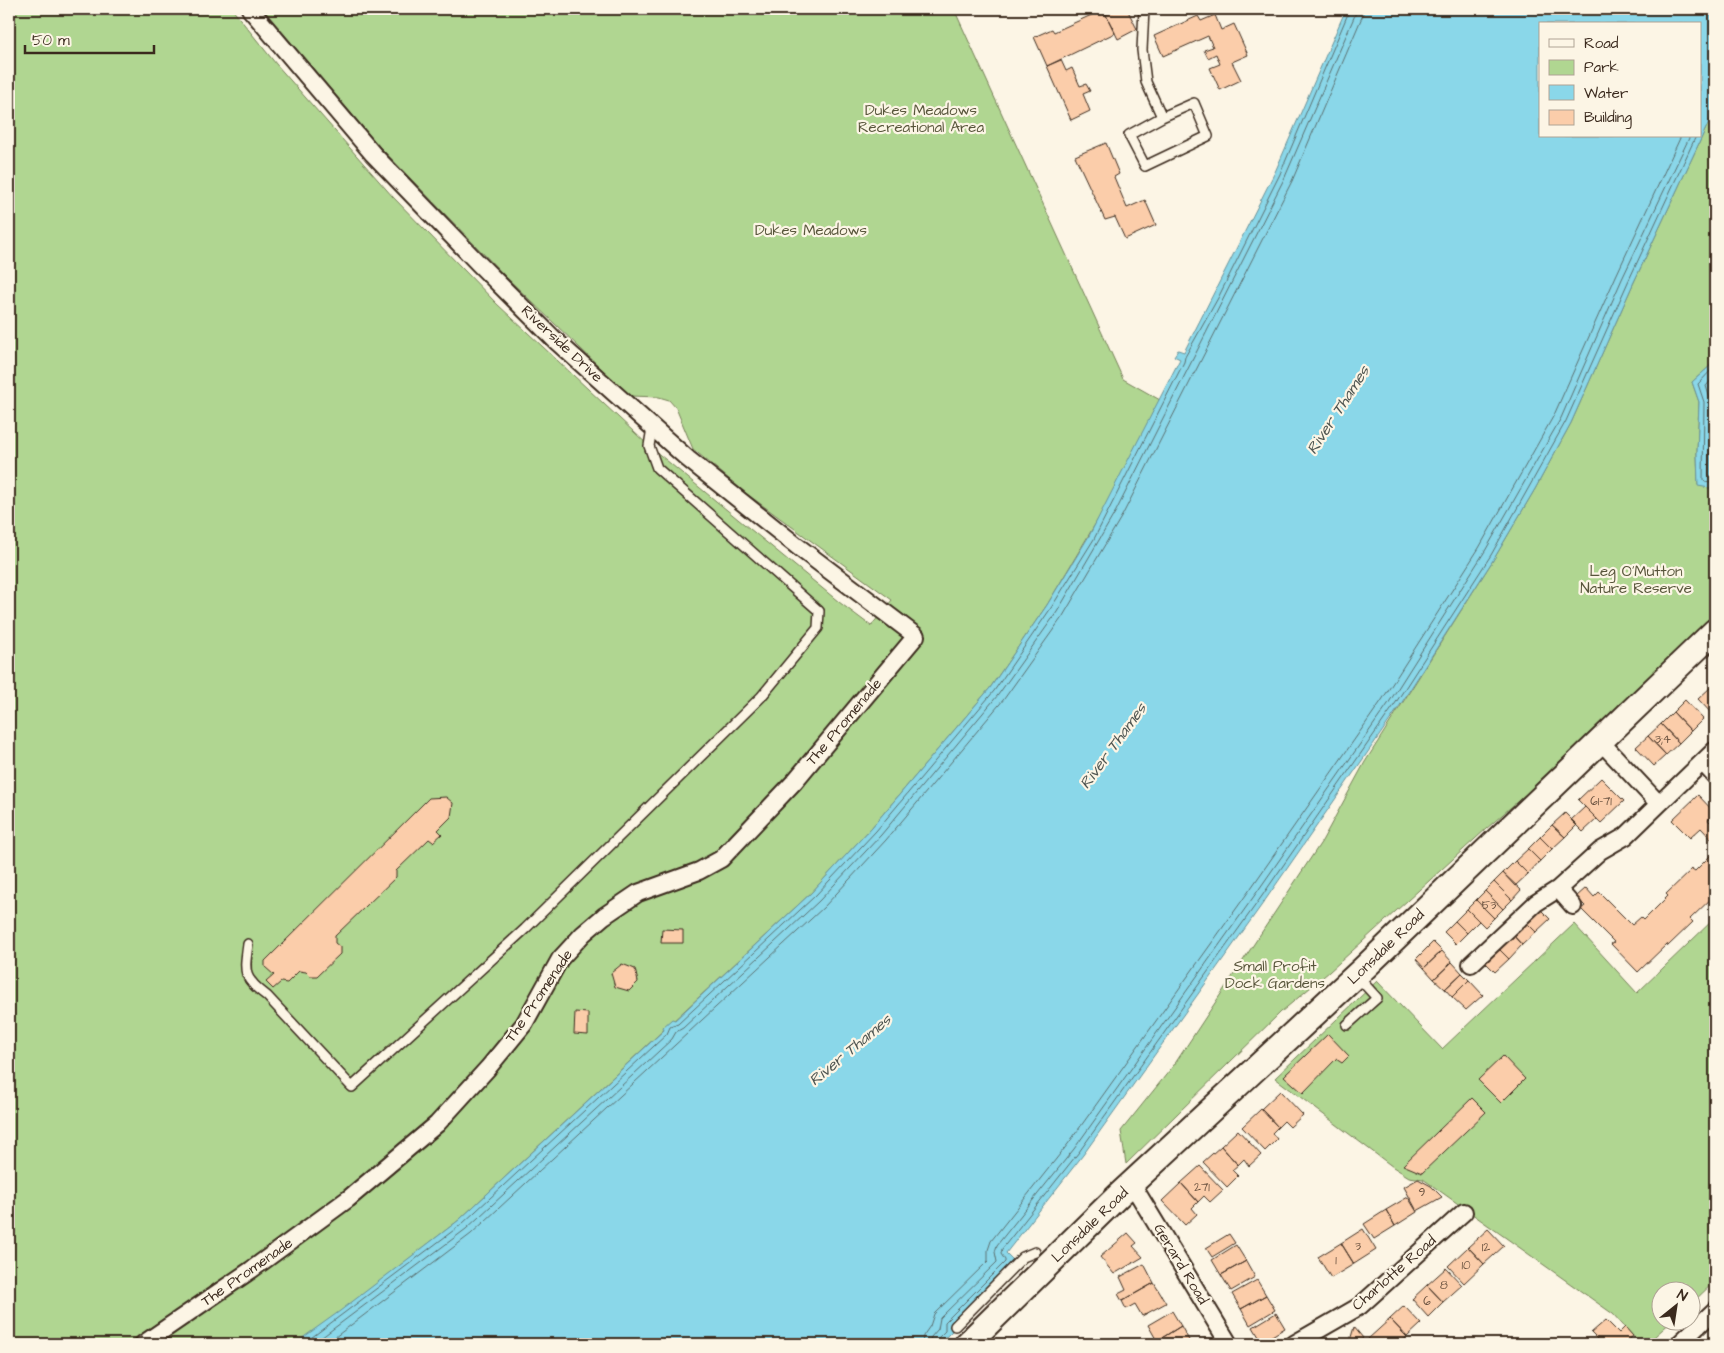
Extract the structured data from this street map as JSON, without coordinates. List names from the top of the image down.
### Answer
{
  "streets": {
    "main road": ["Lonsdale Road"],
    "street": [
      "Riverside Drive",
      "The Promenade",
      "Gerard Road",
      "Charlotte Road"
    ]
  },
  "crossings": [
    ["Riverside Drive", "The Promenade"],
    ["Lonsdale Road", "Gerard Road"]
  ],
  "water": ["River Thames"],
  "parks": [
    "Dukes Meadows Recreational Area",
    "Dukes Meadows",
    "Leg O'Mutton Nature Reserve",
    "Small Profit Dock Gardens"
  ],
  "house_numbers": [
    "3;4",
    "61-71",
    "53",
    "271",
    "9",
    "3",
    "12",
    "1",
    "10",
    "8",
    "6"
  ],
  "legend": [
    "Road",
    "Park",
    "Water",
    "Building"
  ],
  "scale_bar": "50 m",
  "north": "top right"
}
